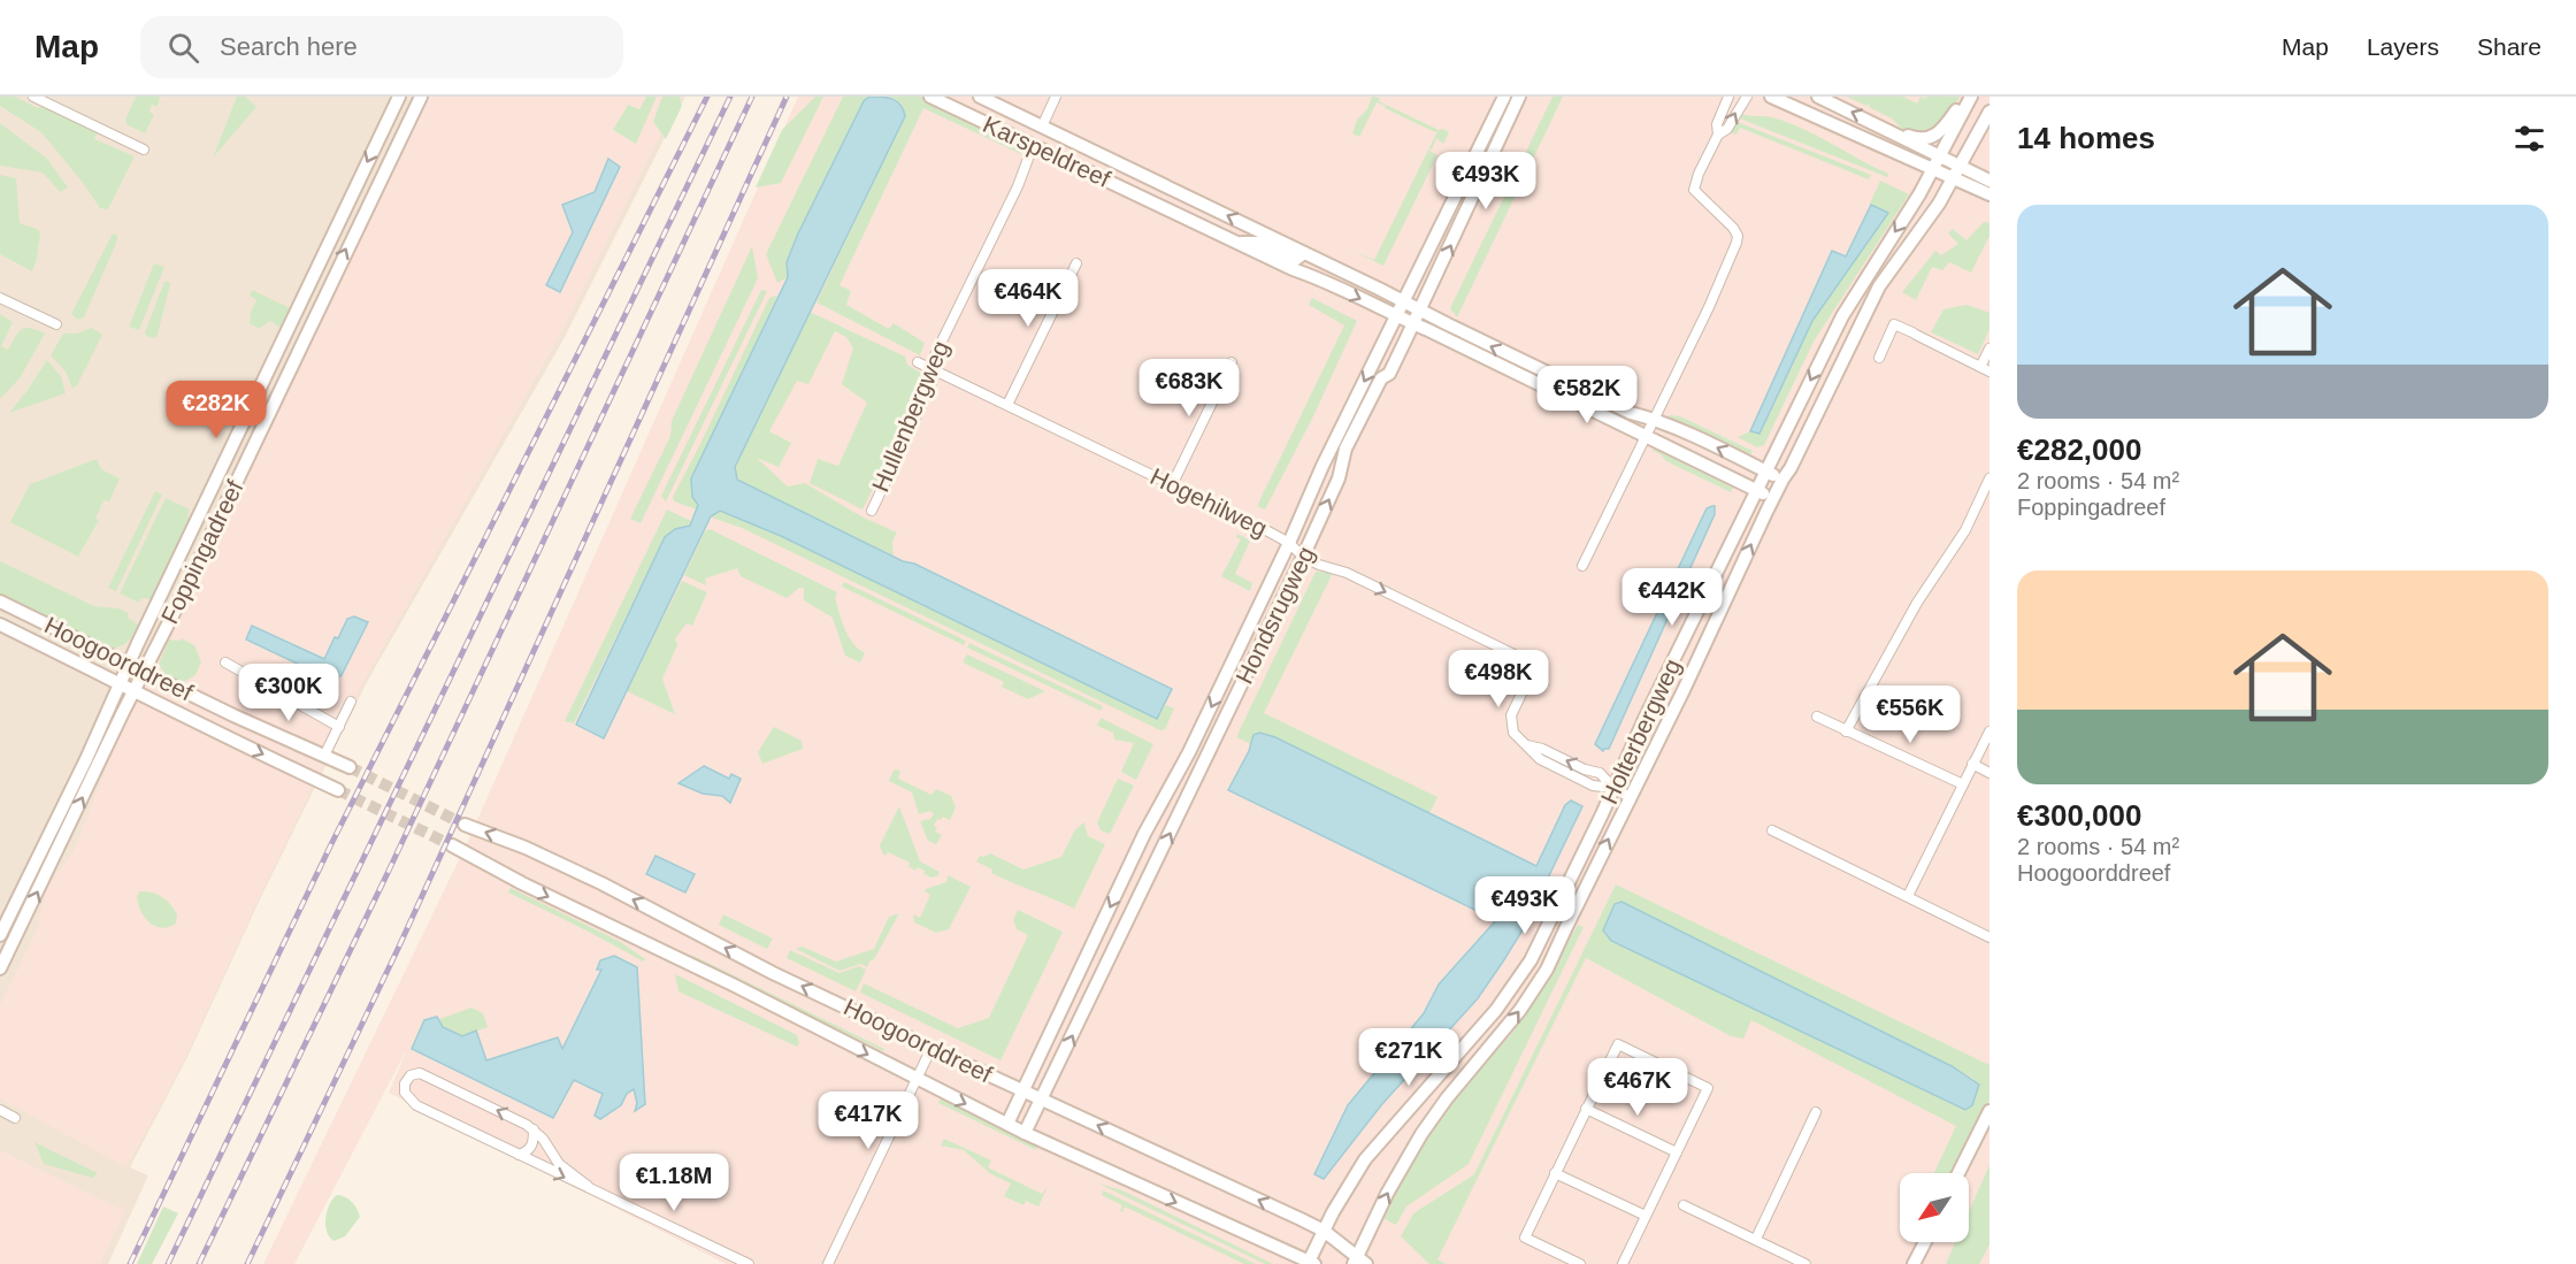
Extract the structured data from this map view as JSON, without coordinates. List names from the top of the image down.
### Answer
{
  "streets": {
    "street": [
      "Karspeldreef",
      "Hullenbergweg",
      "Hogehilweg",
      "Foppingadreef",
      "Hondsrugweg",
      "Hoogoorddreef",
      "Holterbergweg"
    ]
  },
  "crossings": [
    ["Karspeldreef", "Hullenbergweg"],
    ["Karspeldreef", "Hondsrugweg"],
    ["Karspeldreef", "Holterbergweg"],
    ["Hullenbergweg", "Hogehilweg"],
    ["Hogehilweg", "Hondsrugweg"],
    ["Hogehilweg", "Holterbergweg"],
    ["Foppingadreef", "Hoogoorddreef"],
    ["Hondsrugweg", "Hoogoorddreef"],
    ["Hoogoorddreef", "Holterbergweg"]
  ],
  "one_way": ["Hogehilweg"],
  "north": "bottom left",
  "page": {
    "header": "Map",
    "search": "Search here",
    "nav": ["Map", "Layers", "Share"],
    "heading": "14 homes",
    "price": [
      "€493K",
      "€464K",
      "€683K",
      "€582K",
      "€282K",
      "€442K",
      "€498K",
      "€300K",
      "€556K",
      "€493K",
      "€271K",
      "€467K",
      "€417K",
      "€1.18M"
    ],
    "list": [
      {
        "name": "€282,000",
        "note": "2 rooms · 54 m² · Foppingadreef"
      },
      {
        "name": "€300,000",
        "note": "2 rooms · 54 m² · Hoogoorddreef"
      }
    ]
  }
}
